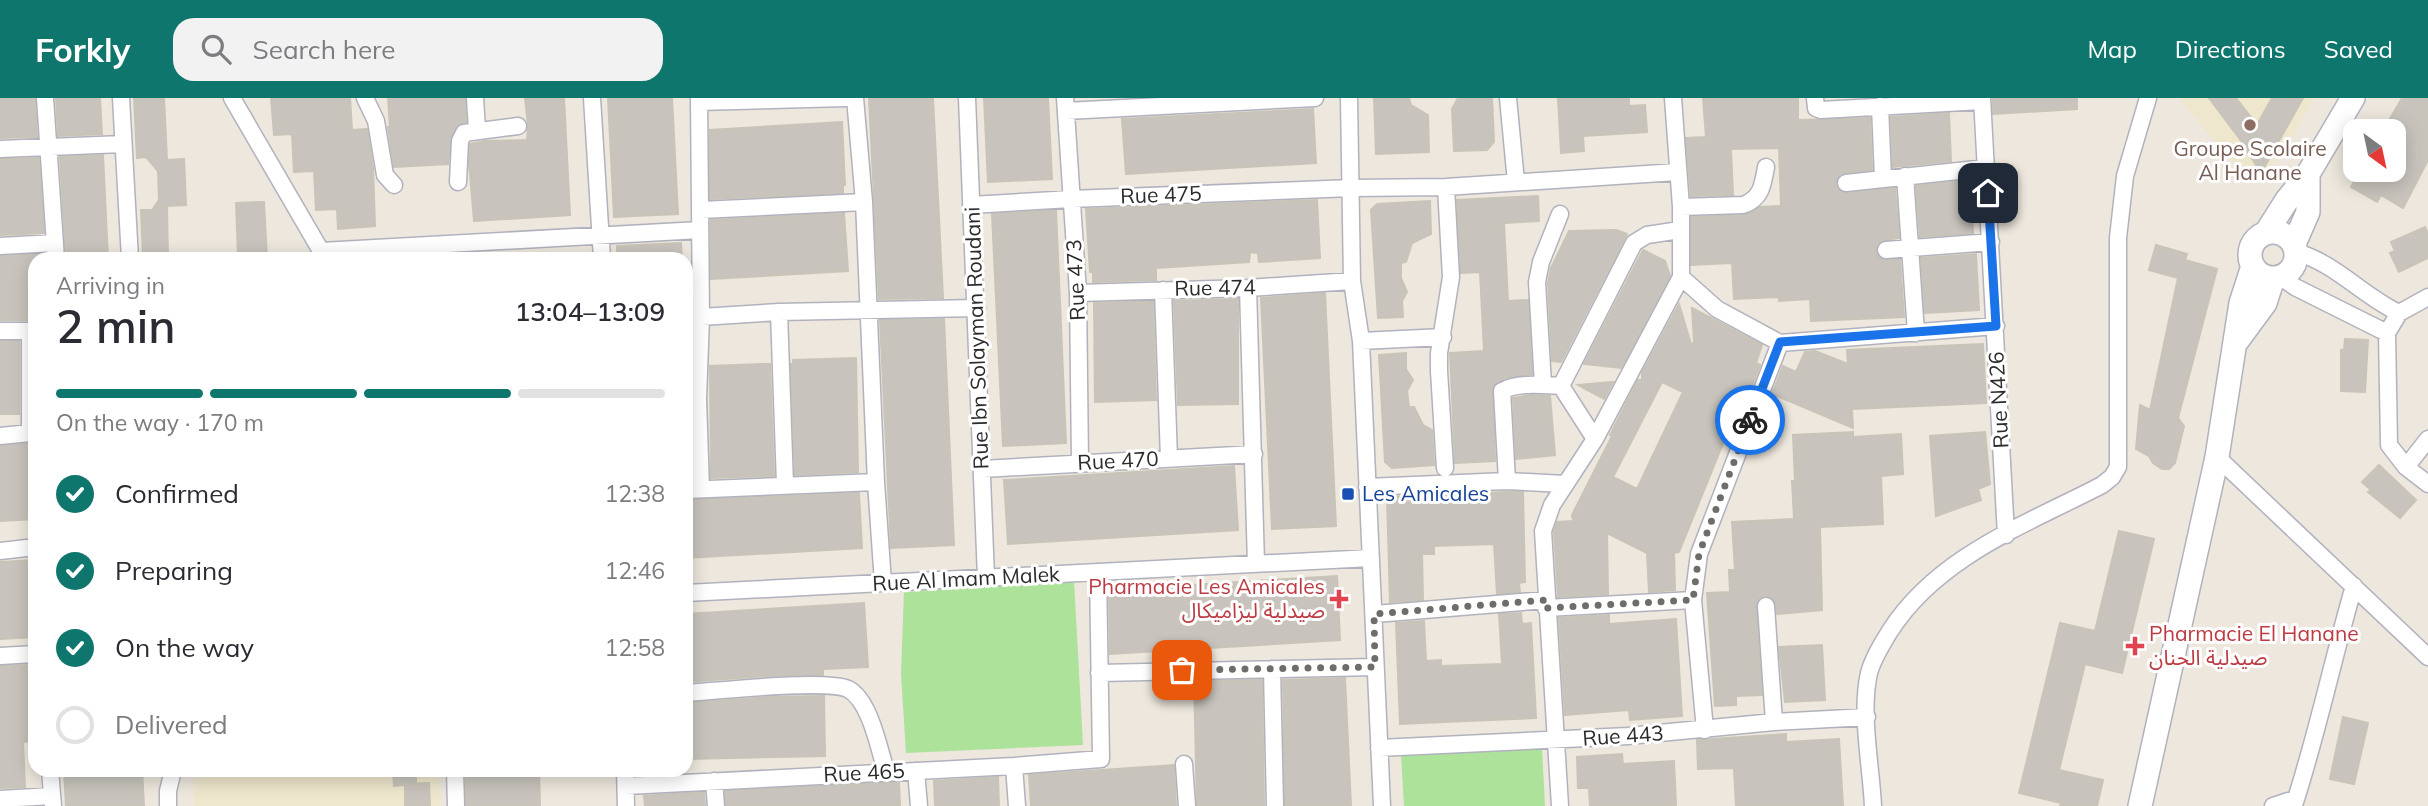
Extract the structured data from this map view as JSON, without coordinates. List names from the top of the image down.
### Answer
{
  "streets": {
    "street": [
      "Rue 475",
      "Rue 473",
      "Rue 474",
      "Rue Ibn Solayman Roudani",
      "Rue N426",
      "Rue 470",
      "Rue Al Imam Malek",
      "Rue 443",
      "Rue 465"
    ]
  },
  "crossings": [
    ["Rue 475", "Rue 473"],
    ["Rue 475", "Rue Ibn Solayman Roudani"],
    ["Rue 473", "Rue 474"],
    ["Rue 473", "Rue 470"],
    ["Rue Ibn Solayman Roudani", "Rue 470"],
    ["Rue Ibn Solayman Roudani", "Rue Al Imam Malek"]
  ],
  "places": {
    "other": ["Groupe Scolaire Al Hanane"],
    "transit": ["Les Amicales"],
    "health": ["Pharmacie Les Amicales صيدلية ليزاميكال", "Pharmacie El Hanane صيدلية الحنان"]
  },
  "north": "bottom right",
  "page": {
    "header": "Forkly",
    "search": "Search here",
    "nav": ["Map", "Directions", "Saved"],
    "heading": ["2 min", "Arriving in", "13:04–13:09"],
    "bar": "On the way · 170 m",
    "list": [
      ["Confirmed", "12:38"],
      ["Preparing", "12:46"],
      ["On the way", "12:58"],
      "Delivered"
    ]
  }
}
